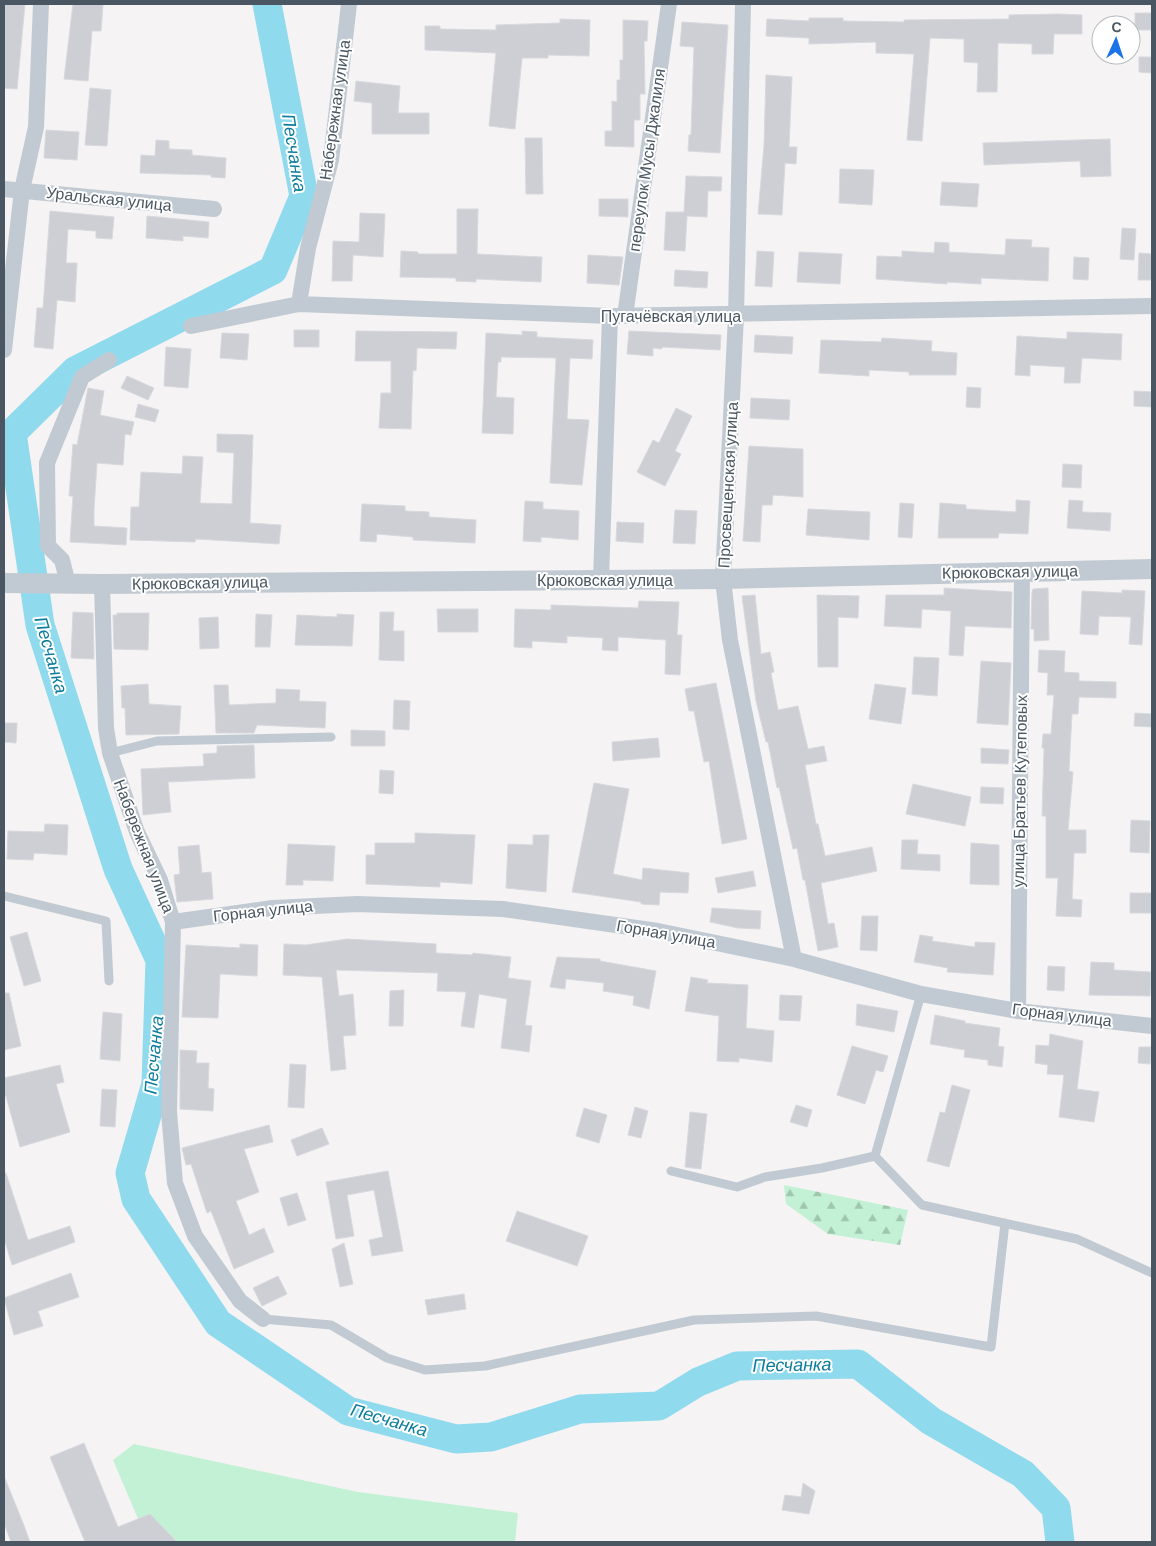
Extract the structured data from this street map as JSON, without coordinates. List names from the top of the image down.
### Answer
{
  "streets": {
    "street": [
      "Набережная улица",
      "переулок Мусы Джалиля",
      "Уральская улица",
      "Пугачёвская улица",
      "Просвещенская улица",
      "Крюковская улица",
      "улица Братьев Кутеповых",
      "Горная улица"
    ]
  },
  "crossings": [
    ["Набережная улица", "Пугачёвская улица"],
    ["Набережная улица", "Крюковская улица"],
    ["Набережная улица", "Горная улица"],
    ["переулок Мусы Джалиля", "Пугачёвская улица"],
    ["переулок Мусы Джалиля", "Крюковская улица"],
    ["Пугачёвская улица", "Просвещенская улица"],
    ["Просвещенская улица", "Крюковская улица"],
    ["Просвещенская улица", "Горная улица"],
    ["Крюковская улица", "улица Братьев Кутеповых"],
    ["улица Братьев Кутеповых", "Горная улица"]
  ],
  "water": ["Песчанка"],
  "north": "top"
}
